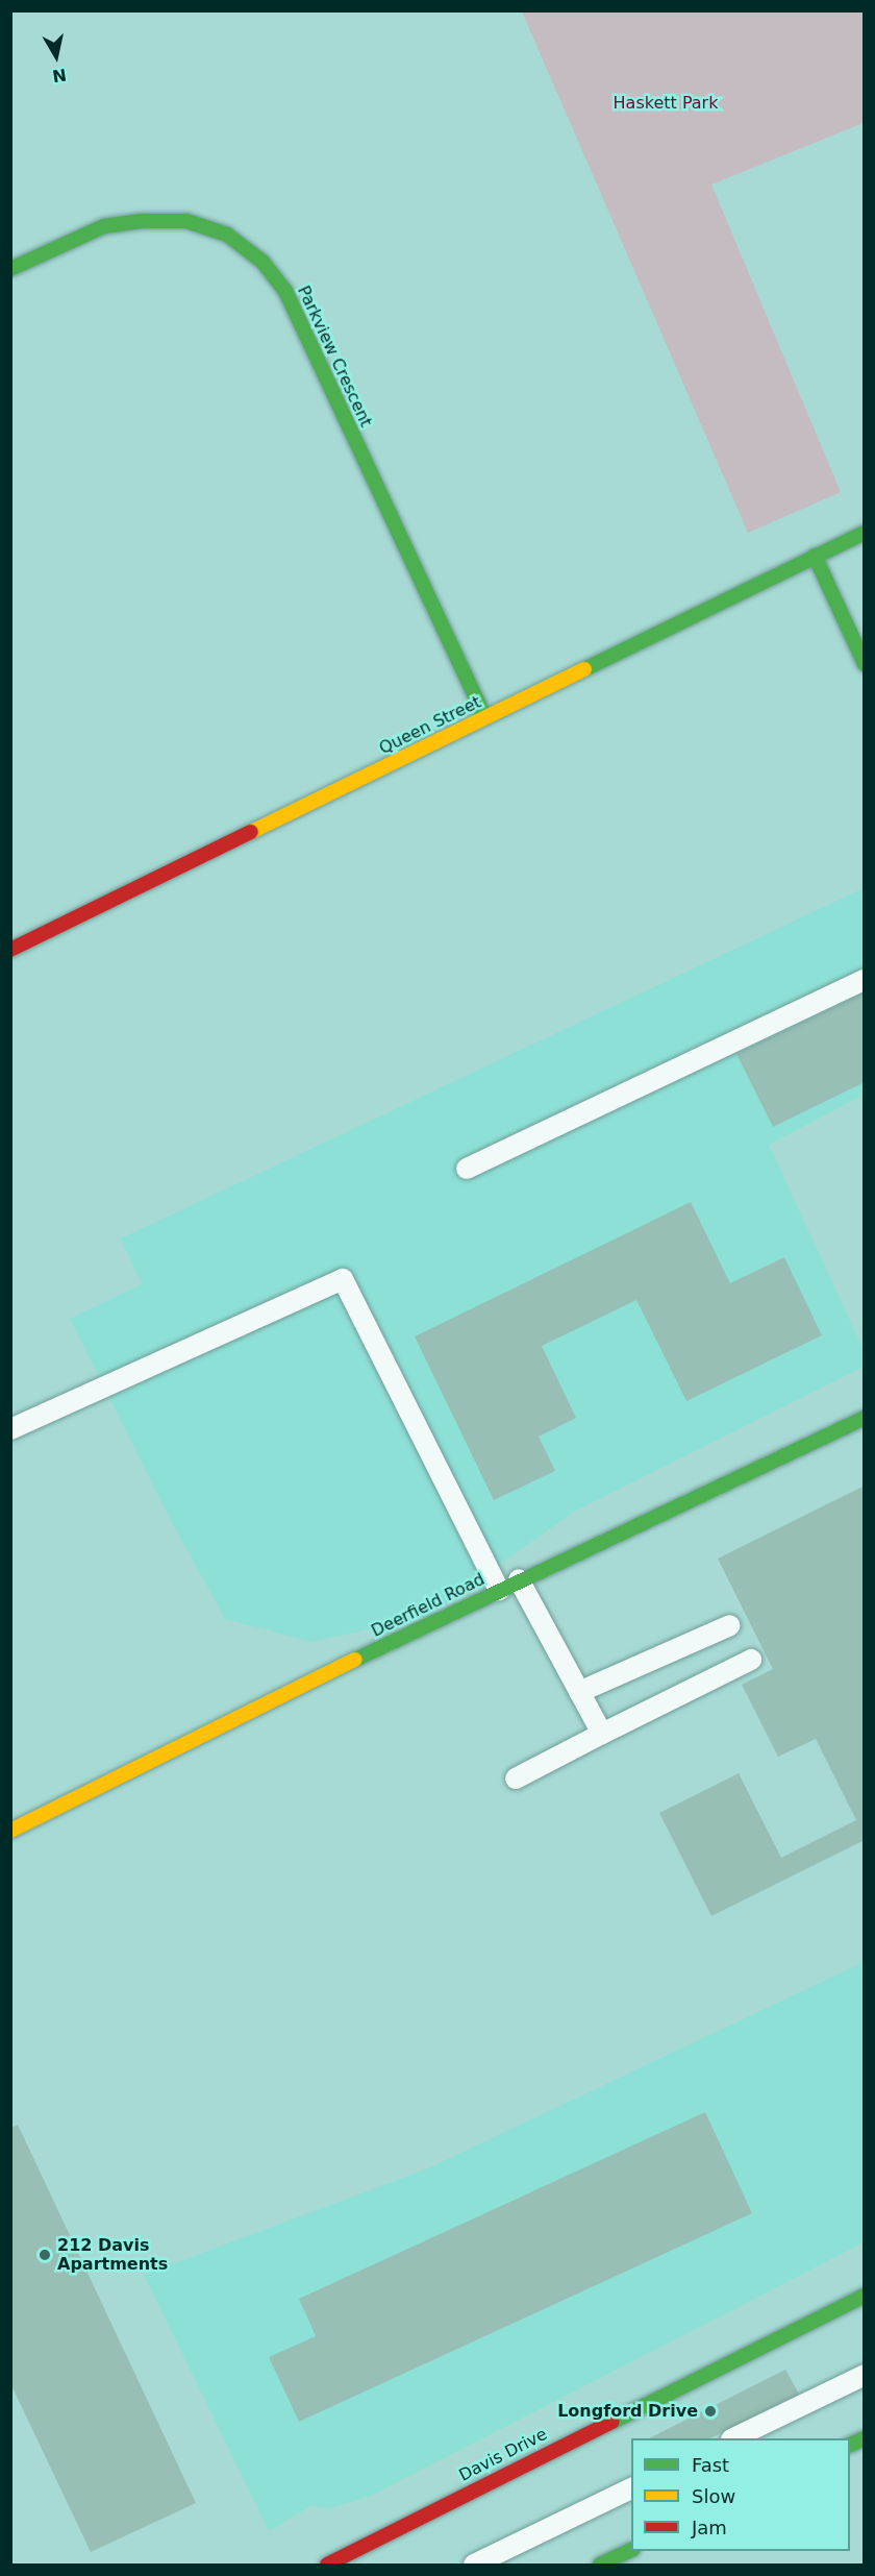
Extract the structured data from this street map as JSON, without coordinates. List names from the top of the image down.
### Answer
{
  "streets": {
    "street": [
      "Parkview Crescent",
      "Queen Street",
      "Deerfield Road",
      "Davis Drive"
    ]
  },
  "crossings": [
    ["Parkview Crescent", "Queen Street"]
  ],
  "parks": ["Haskett Park"],
  "places": ["212 Davis Apartments", "Longford Drive"],
  "legend": ["Fast", "Slow", "Jam"],
  "north": "bottom"
}
